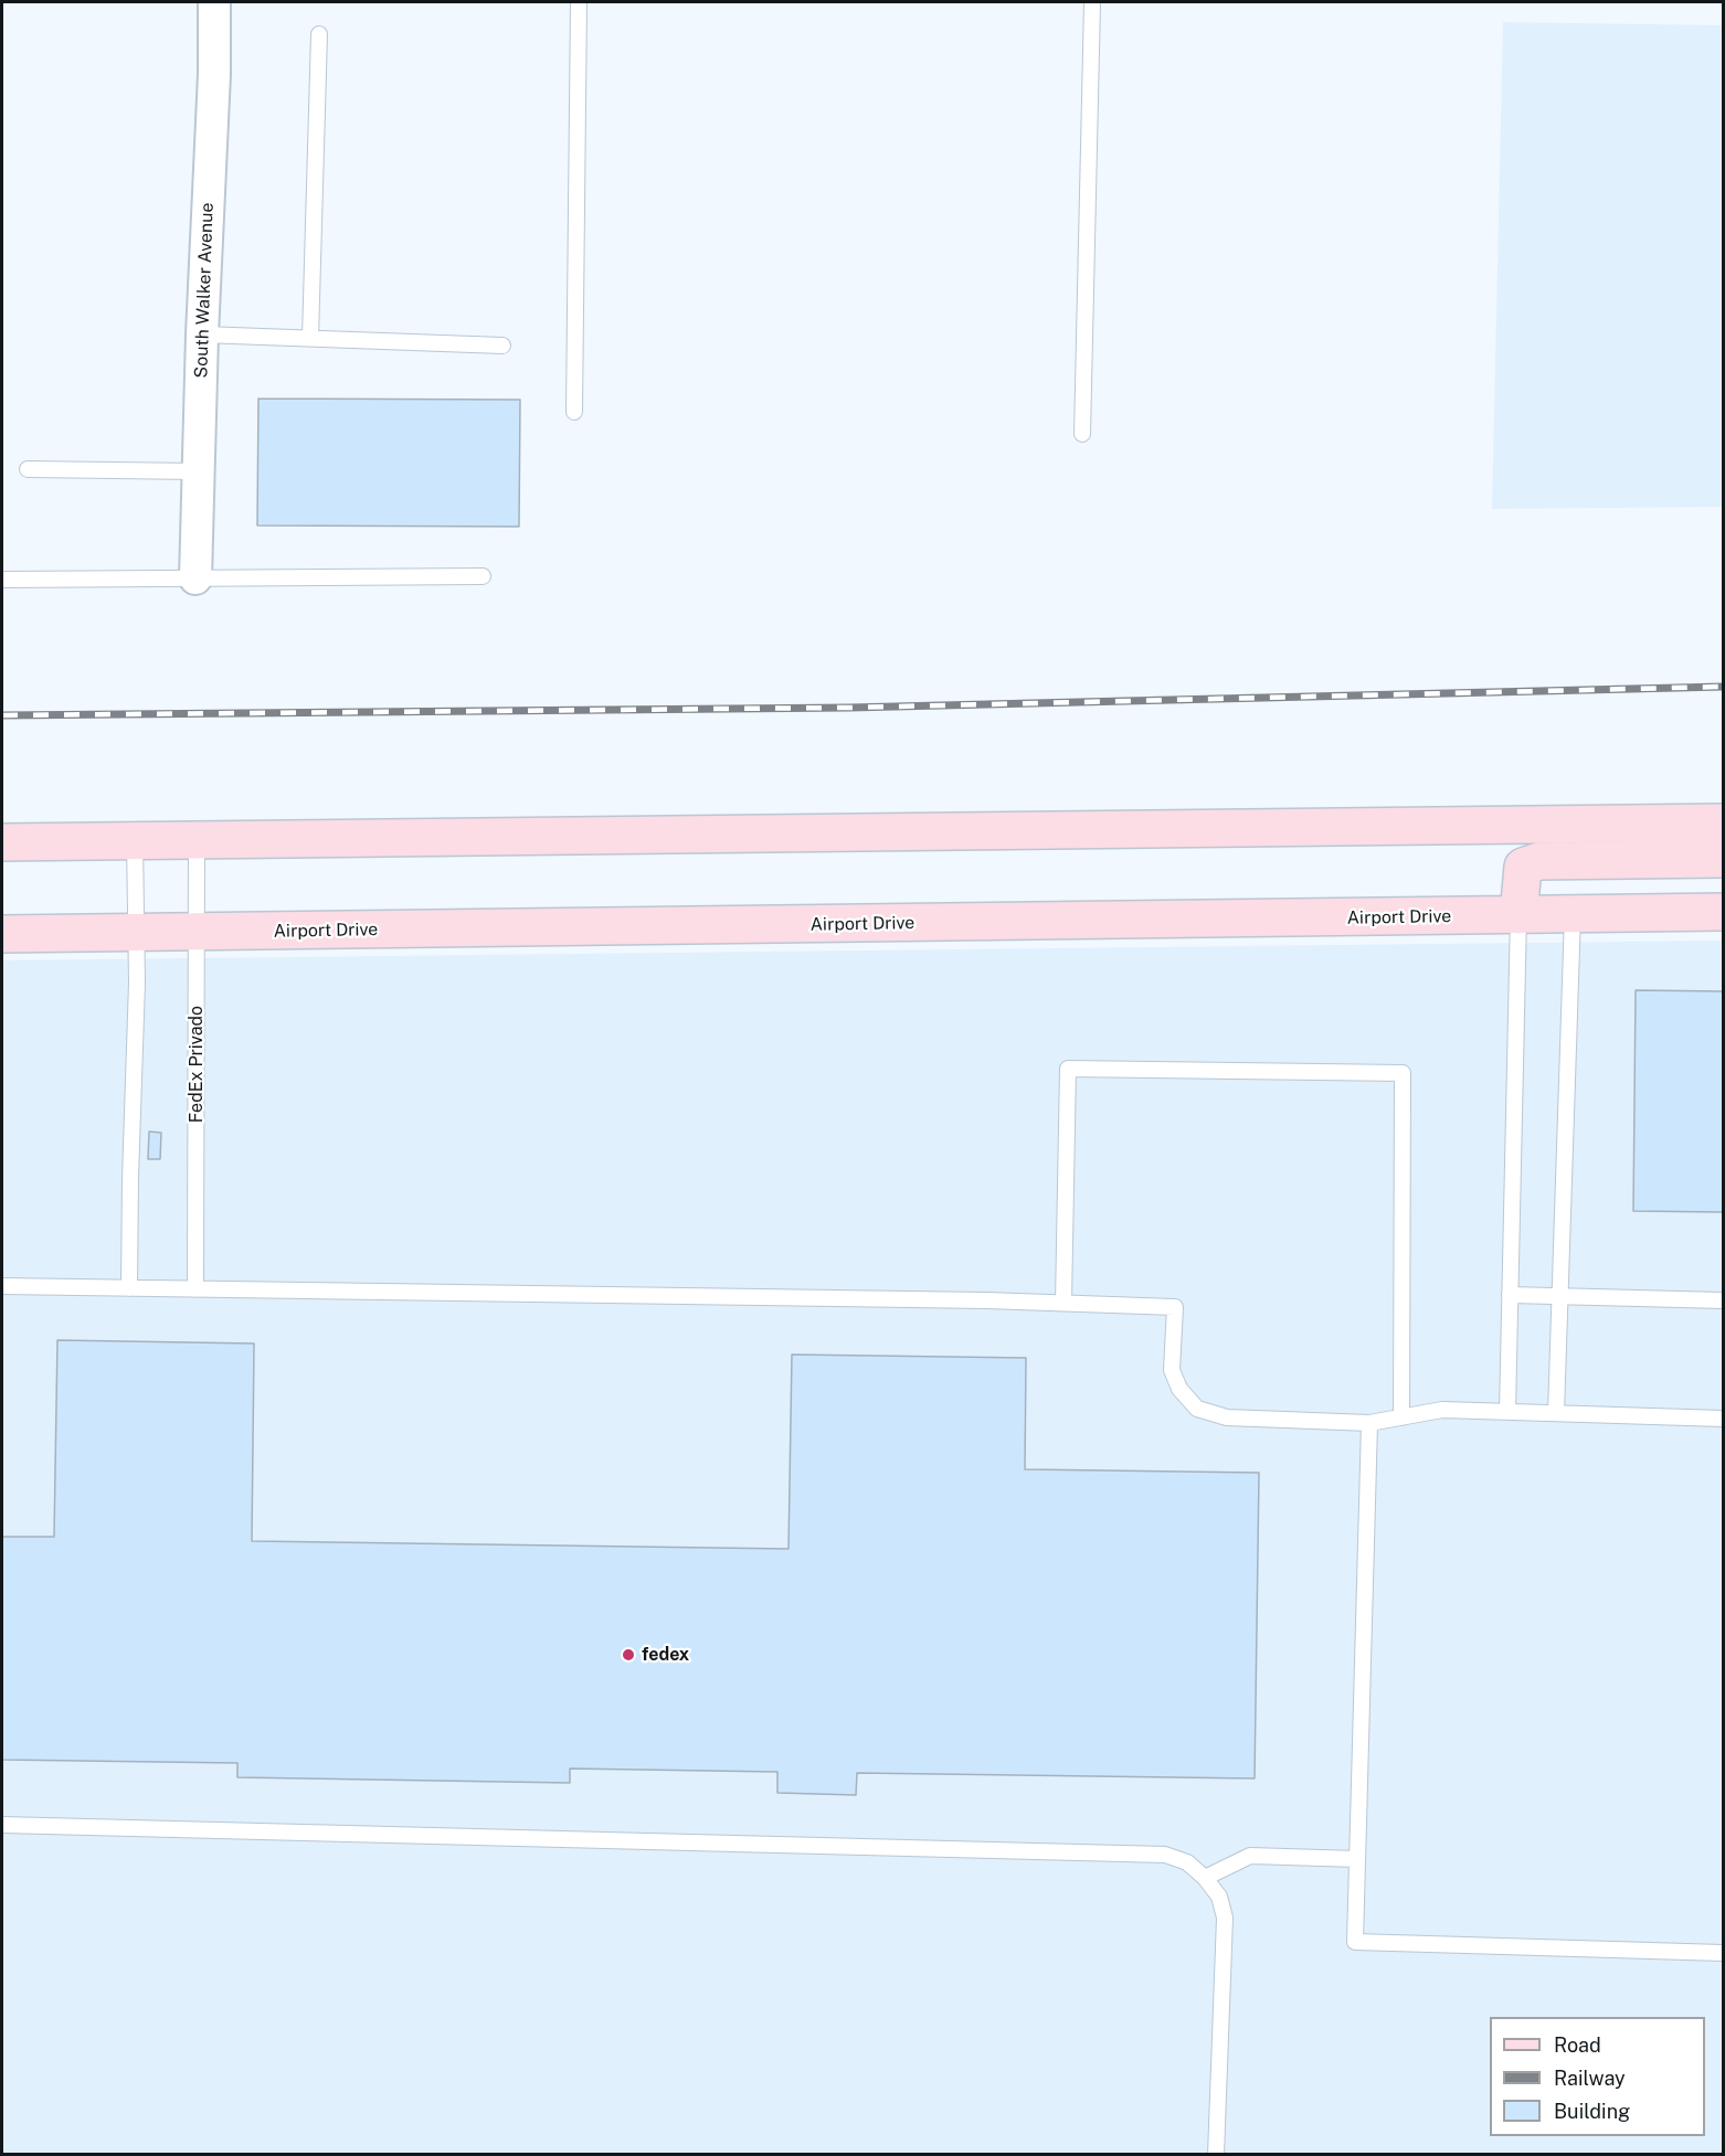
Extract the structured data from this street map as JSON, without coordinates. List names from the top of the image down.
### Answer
{
  "streets": {
    "main road": ["Airport Drive"],
    "street": ["South Walker Avenue"],
    "lane": ["FedEx Privado"]
  },
  "crossings": [
    ["Airport Drive", "FedEx Privado"]
  ],
  "places": ["fedex"],
  "legend": ["Road", "Railway", "Building"]
}
